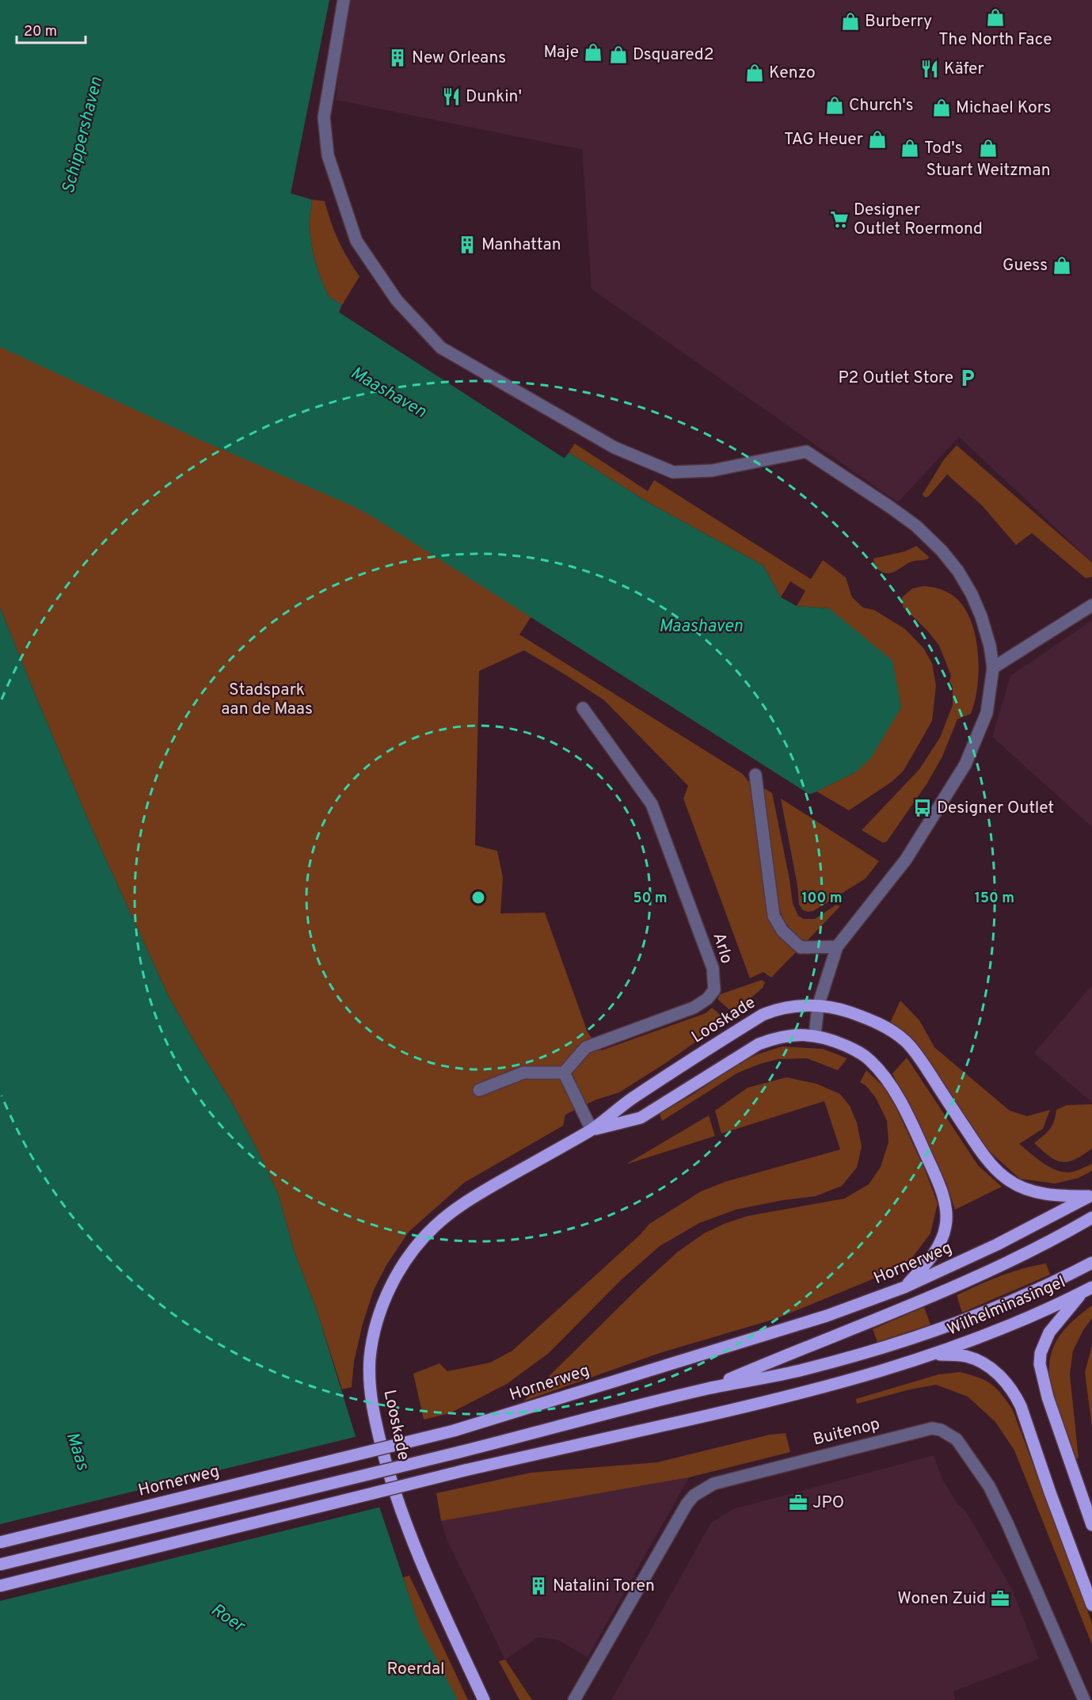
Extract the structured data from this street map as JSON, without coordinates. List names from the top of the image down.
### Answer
{
  "streets": {
    "main road": ["Looskade", "Hornerweg", "Wilhelminasingel"],
    "street": ["Arlo", "Buitenop"]
  },
  "crossings": [
    ["Looskade", "Hornerweg"]
  ],
  "water": [
    "Schippershaven",
    "Maashaven",
    "Maas",
    "Roer"
  ],
  "parks": ["Stadspark aan de Maas", "Roerdal"],
  "places": {
    "shop": [
      "The North Face",
      "Burberry",
      "Maje",
      "Dsquared2",
      "Kenzo",
      "Church's",
      "Michael Kors",
      "TAG Heuer",
      "Tod's",
      "Stuart Weitzman",
      "Guess"
    ],
    "building": ["New Orleans", "Manhattan", "Natalini Toren"],
    "restaurant": ["Käfer", "Dunkin'"],
    "supermarket": ["Designer Outlet Roermond"],
    "parking": ["P2 Outlet Store"],
    "bus stop": ["Designer Outlet"],
    "office": ["JPO", "Wonen Zuid"]
  },
  "scale_bar": "20 m",
  "rings": ["50 m", "100 m", "150 m"]
}
